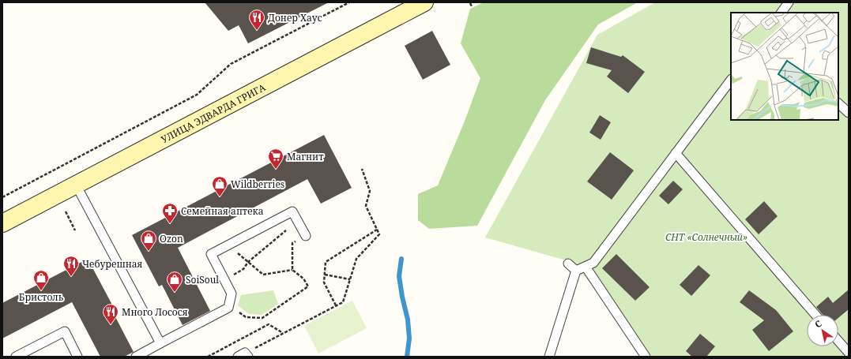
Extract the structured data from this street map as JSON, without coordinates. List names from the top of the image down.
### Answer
{
  "streets": {
    "street": ["УЛИЦА ЭДВАРДА ГРИГА"]
  },
  "parks": ["СНТ «Солнечный»"],
  "places": {
    "restaurant": ["Донер Хаус", "Чебурешная", "Много Лосося"],
    "supermarket": ["Магнит"],
    "shop": [
      "Wildberries",
      "Ozon",
      "Бристоль",
      "SoiSoul"
    ],
    "pharmacy": ["Семейная аптека"]
  },
  "north": "top left"
}
